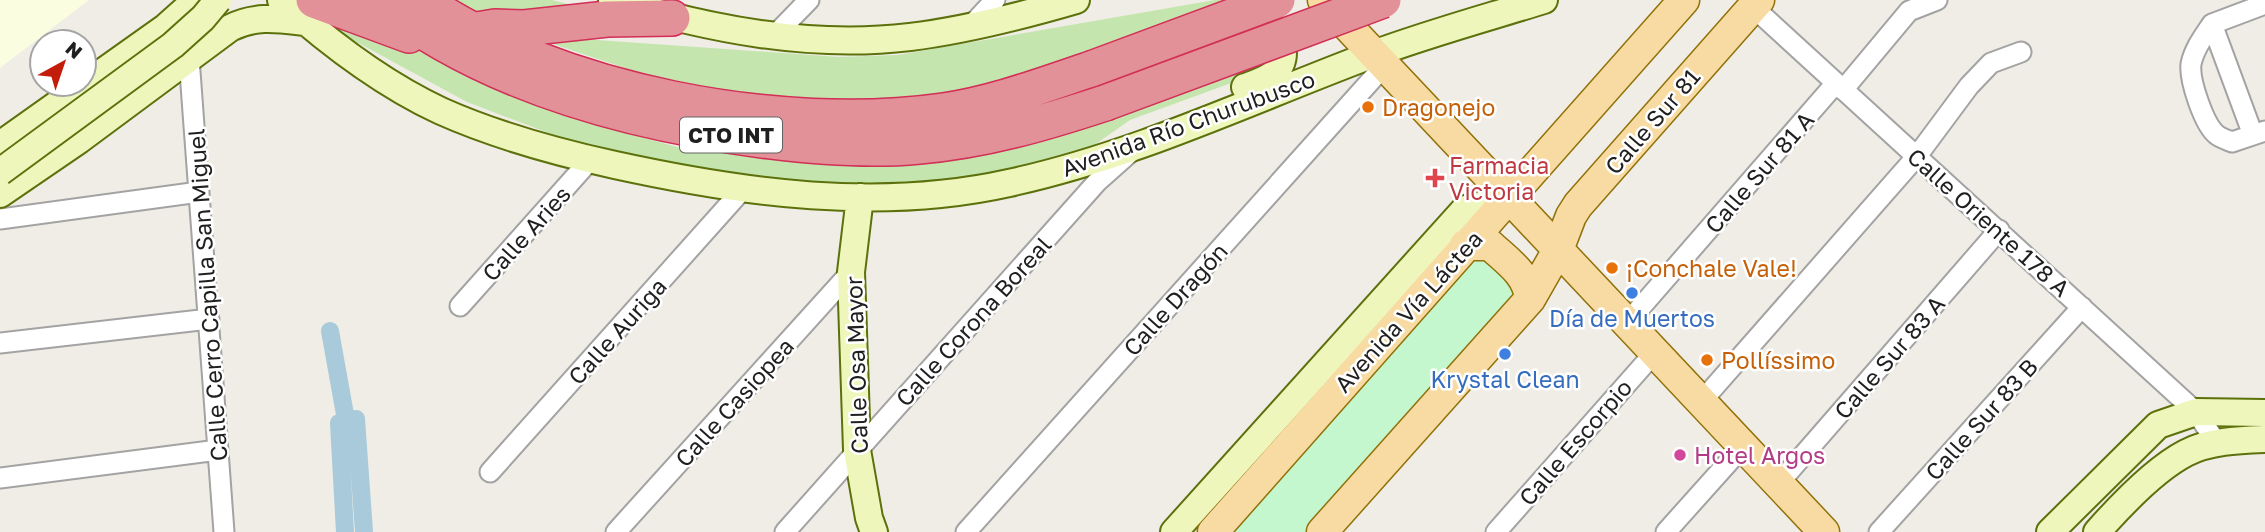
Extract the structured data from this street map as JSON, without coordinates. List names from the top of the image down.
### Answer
{
  "streets": {
    "highway": ["CTO INT"],
    "main road": [
      "Calle Sur 81",
      "Avenida Río Churubusco",
      "Avenida Vía Láctea",
      "Calle Osa Mayor"
    ],
    "street": [
      "Calle Sur 81 A",
      "Calle Oriente 178 A",
      "Calle Aries",
      "Calle Cerro Capilla San Miguel",
      "Calle Dragón",
      "Calle Corona Boreal",
      "Calle Auriga",
      "Calle Sur 83 A",
      "Calle Casiopea",
      "Calle Sur 83 B",
      "Calle Escorpio"
    ]
  },
  "crossings": [
    ["Calle Sur 81", "Calle Oriente 178 A"],
    ["Avenida Río Churubusco", "Calle Aries"],
    ["Avenida Río Churubusco", "Calle Dragón"],
    ["Avenida Río Churubusco", "Calle Corona Boreal"],
    ["Avenida Río Churubusco", "Calle Auriga"],
    ["Avenida Río Churubusco", "Calle Osa Mayor"],
    ["Calle Sur 81 A", "Calle Oriente 178 A"],
    ["Calle Oriente 178 A", "Calle Sur 83 A"],
    ["Calle Oriente 178 A", "Calle Sur 83 B"],
    ["Calle Corona Boreal", "Calle Osa Mayor"],
    ["Calle Osa Mayor", "Calle Casiopea"]
  ],
  "places": {
    "other": [
      "Dragonejo",
      "¡Conchale Vale!",
      "Día de Muertos",
      "Krystal Clean",
      "Pollíssimo",
      "Hotel Argos"
    ],
    "health": ["Farmacia Victoria"]
  },
  "north": "top right"
}
